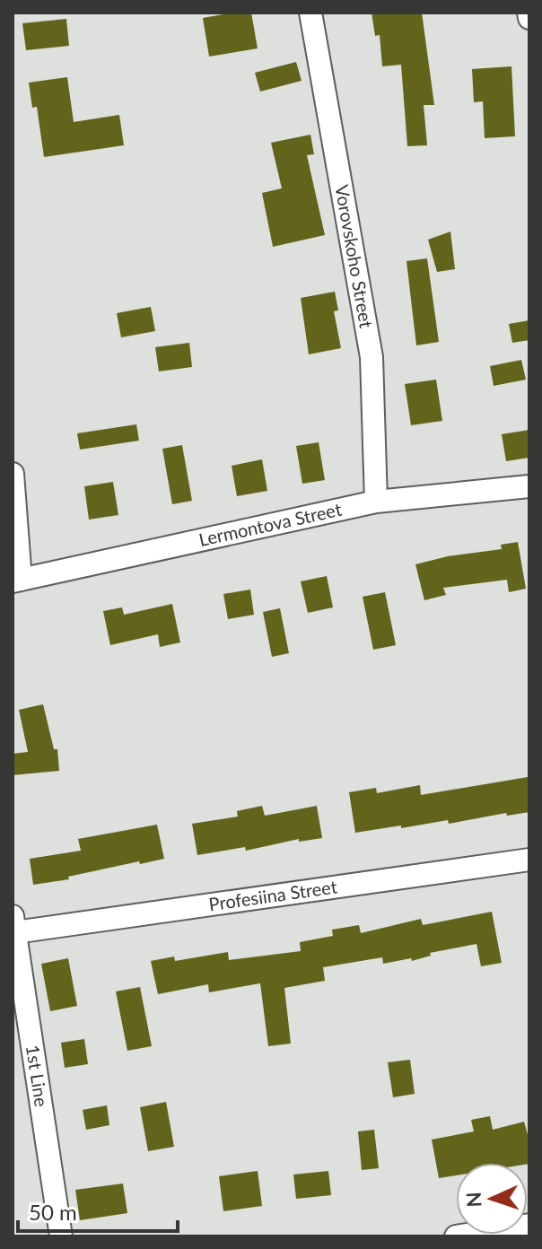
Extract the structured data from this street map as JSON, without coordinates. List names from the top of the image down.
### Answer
{
  "streets": {
    "street": [
      "Vorovskoho Street",
      "Lermontova Street",
      "Profesiina Street",
      "1st Line"
    ]
  },
  "crossings": [
    ["Vorovskoho Street", "Lermontova Street"],
    ["Profesiina Street", "1st Line"]
  ],
  "scale_bar": "50 m",
  "north": "left"
}
